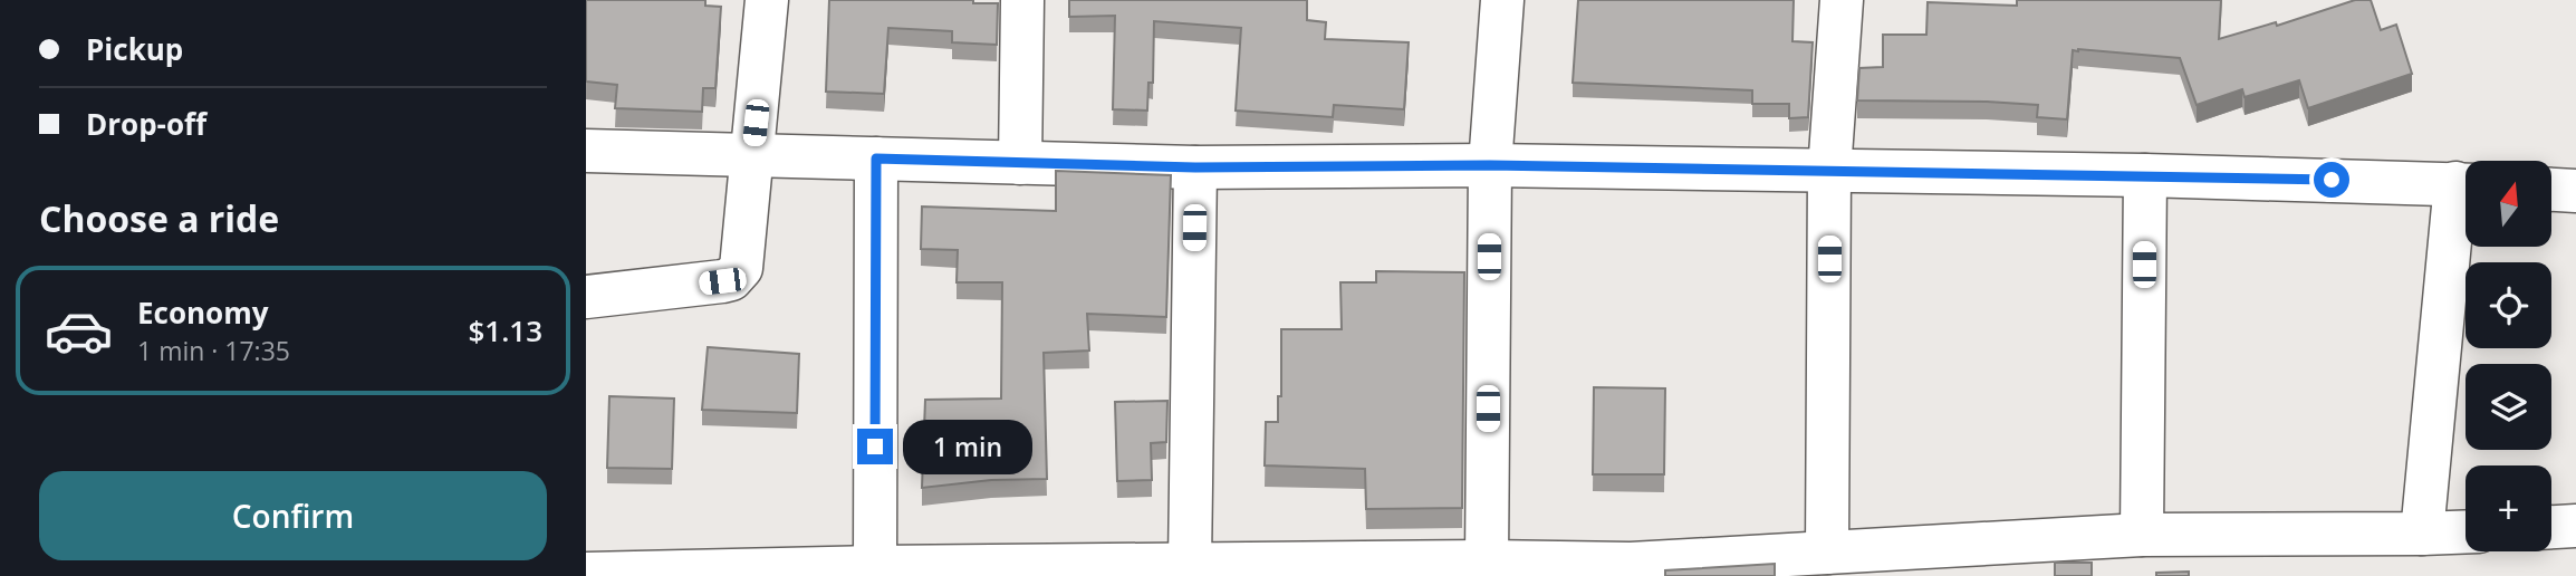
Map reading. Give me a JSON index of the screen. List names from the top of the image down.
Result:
{
  "north": "top",
  "page": {
    "banner": ["Pickup", "Drop-off"],
    "map_buttons": "+",
    "heading": "Choose a ride",
    "list": [
      {
        "name": "Economy",
        "note": "1 min · 17:35",
        "value": "$1.13"
      }
    ],
    "bubble": "1 min",
    "buttons": "Confirm"
  }
}
